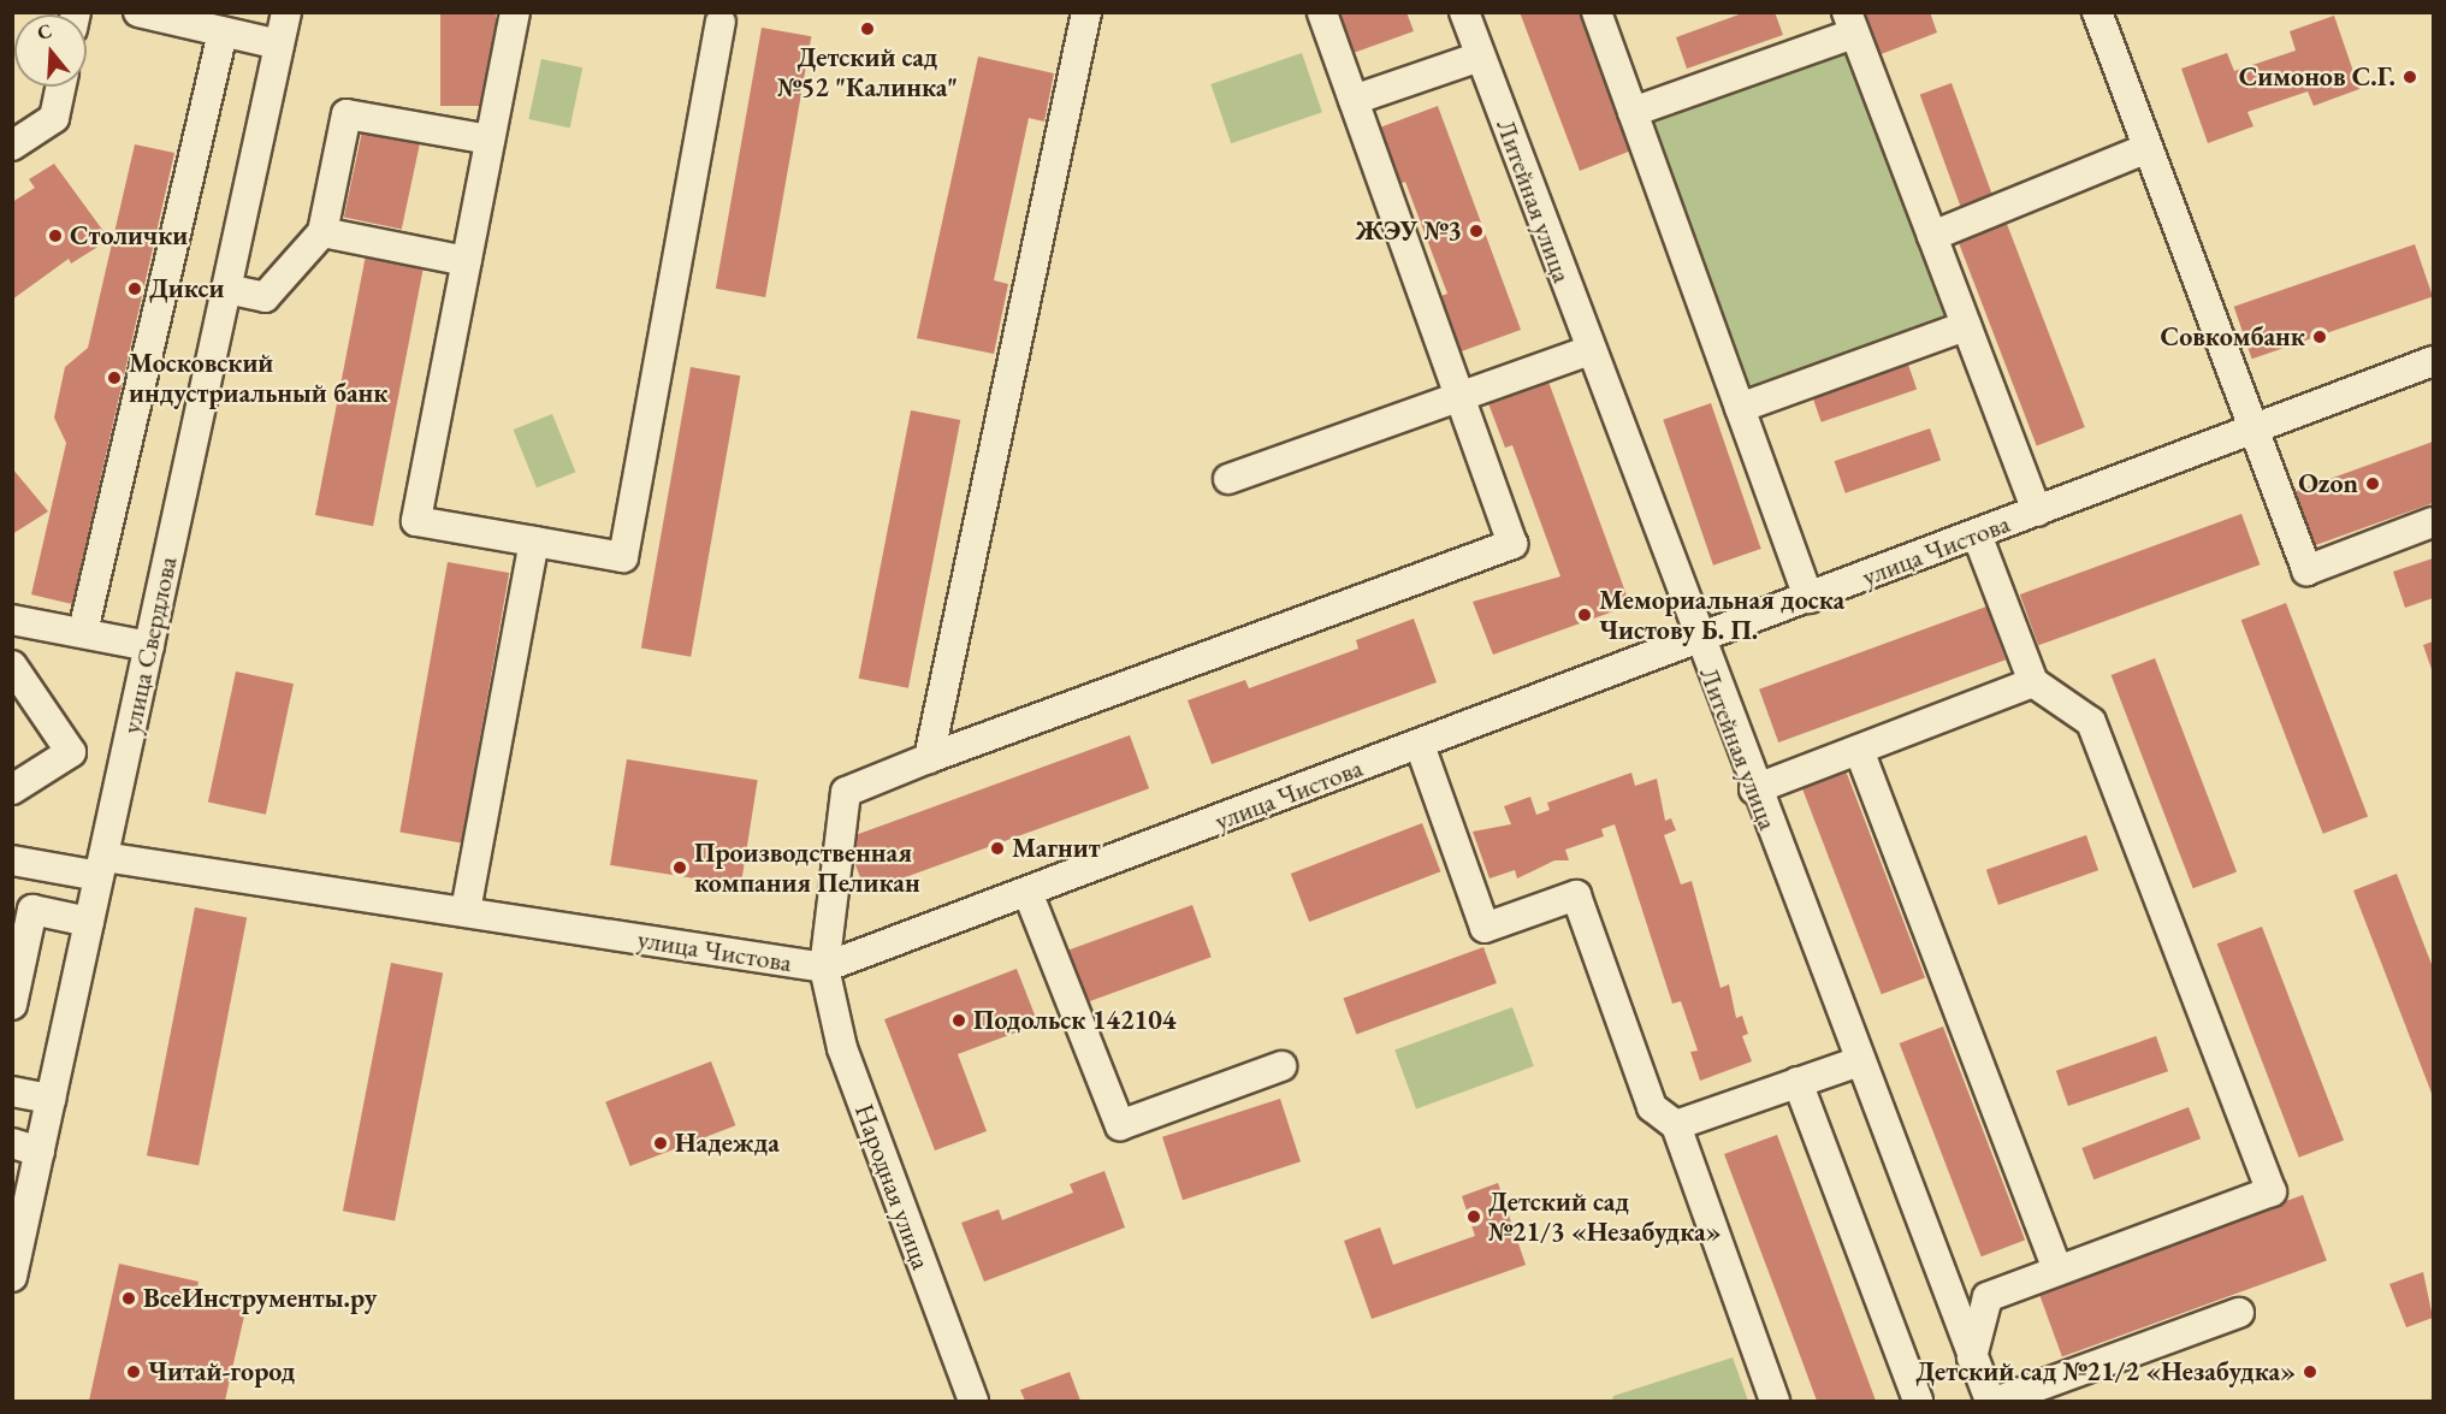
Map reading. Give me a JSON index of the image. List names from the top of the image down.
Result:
{
  "streets": {
    "street": [
      "Литейная улица",
      "улица Чистова",
      "улица Свердлова",
      "Народная улица"
    ]
  },
  "crossings": [
    ["Литейная улица", "улица Чистова"],
    ["улица Чистова", "улица Свердлова"],
    ["улица Чистова", "Народная улица"]
  ],
  "places": [
    "Детский сад №52 \"Калинка\"",
    "Симонов С.Г.",
    "ЖЭУ №3",
    "Столички",
    "Дикси",
    "Совкомбанк",
    "Московский индустриальный банк",
    "Ozon",
    "Мемориальная доска Чистову Б. П.",
    "Магнит",
    "Производственная компания Пеликан",
    "Подольск 142104",
    "Надежда",
    "Детский сад №21/3 «Незабудка»",
    "ВсеИнструменты.ру",
    "Читай-город",
    "Детский сад №21/2 «Незабудка»"
  ],
  "north": "top"
}
